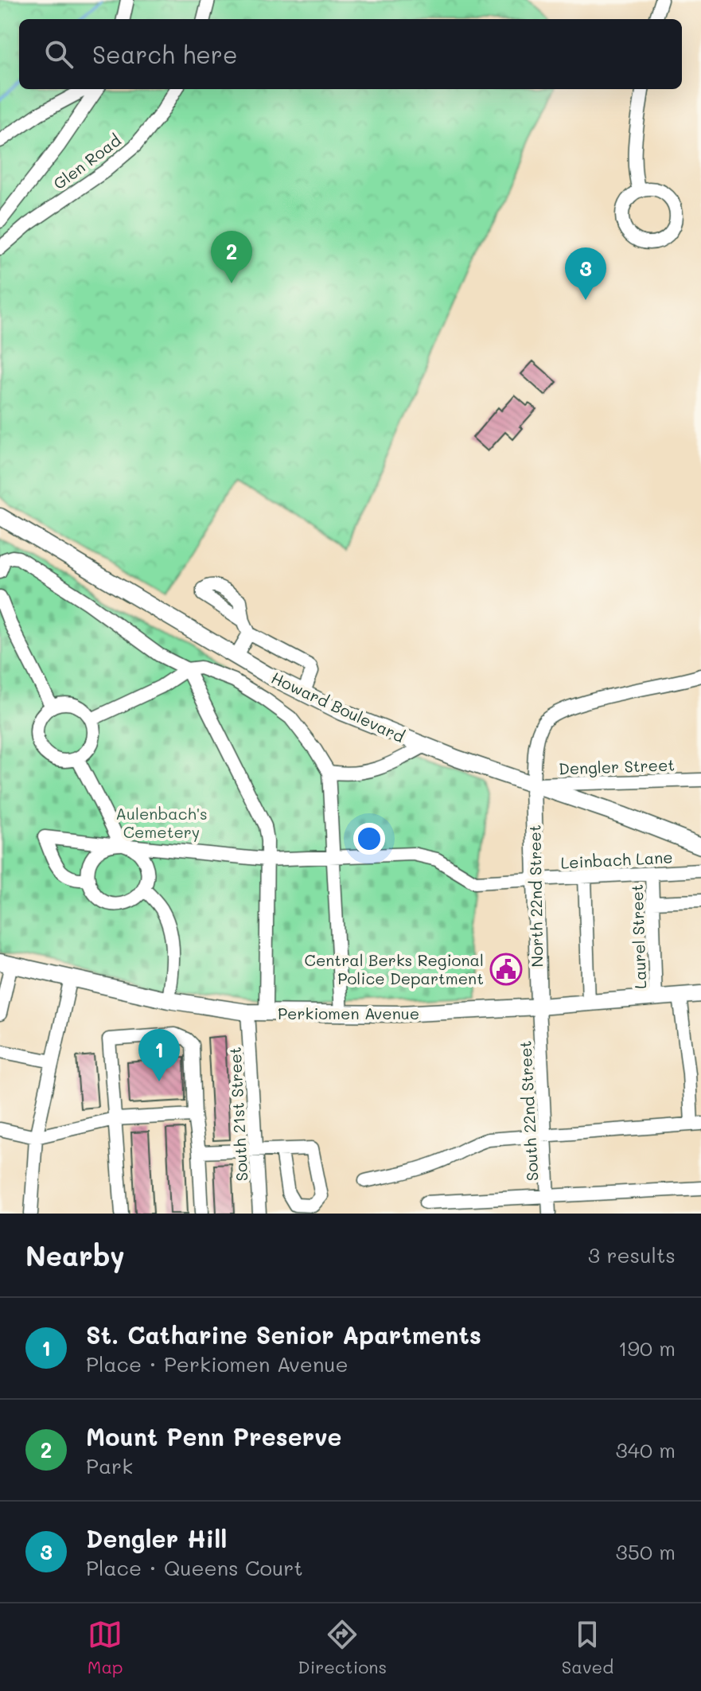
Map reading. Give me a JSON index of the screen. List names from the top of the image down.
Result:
{
  "streets": {
    "main road": ["Howard Boulevard", "North 22nd Street", "Perkiomen Avenue"],
    "street": [
      "Glen Road",
      "Dengler Street",
      "Leinbach Lane",
      "Laurel Street",
      "South 22nd Street",
      "South 21st Street"
    ]
  },
  "crossings": [
    ["Howard Boulevard", "Dengler Street"],
    ["Howard Boulevard", "North 22nd Street"],
    ["Dengler Street", "North 22nd Street"],
    ["Leinbach Lane", "North 22nd Street"],
    ["Leinbach Lane", "Laurel Street"],
    ["North 22nd Street", "Perkiomen Avenue"],
    ["North 22nd Street", "South 22nd Street"],
    ["Laurel Street", "Perkiomen Avenue"],
    ["Perkiomen Avenue", "South 22nd Street"],
    ["Perkiomen Avenue", "South 21st Street"]
  ],
  "parks": ["Aulenbach's Cemetery"],
  "places": {
    "public building": ["Central Berks Regional Police Department"]
  },
  "page": {
    "search": "Search here",
    "pins": ["2", "3", "1"],
    "heading": ["Nearby", "3 results"],
    "list": [
      {
        "mark": "1",
        "name": "St. Catharine Senior Apartments",
        "note": "Place · Perkiomen Avenue",
        "value": "190 m"
      },
      {
        "mark": "2",
        "name": "Mount Penn Preserve",
        "note": "Park",
        "value": "340 m"
      },
      {
        "mark": "3",
        "name": "Dengler Hill",
        "note": "Place · Queens Court",
        "value": "350 m"
      }
    ],
    "nav": ["Map", "Directions", "Saved"]
  }
}
